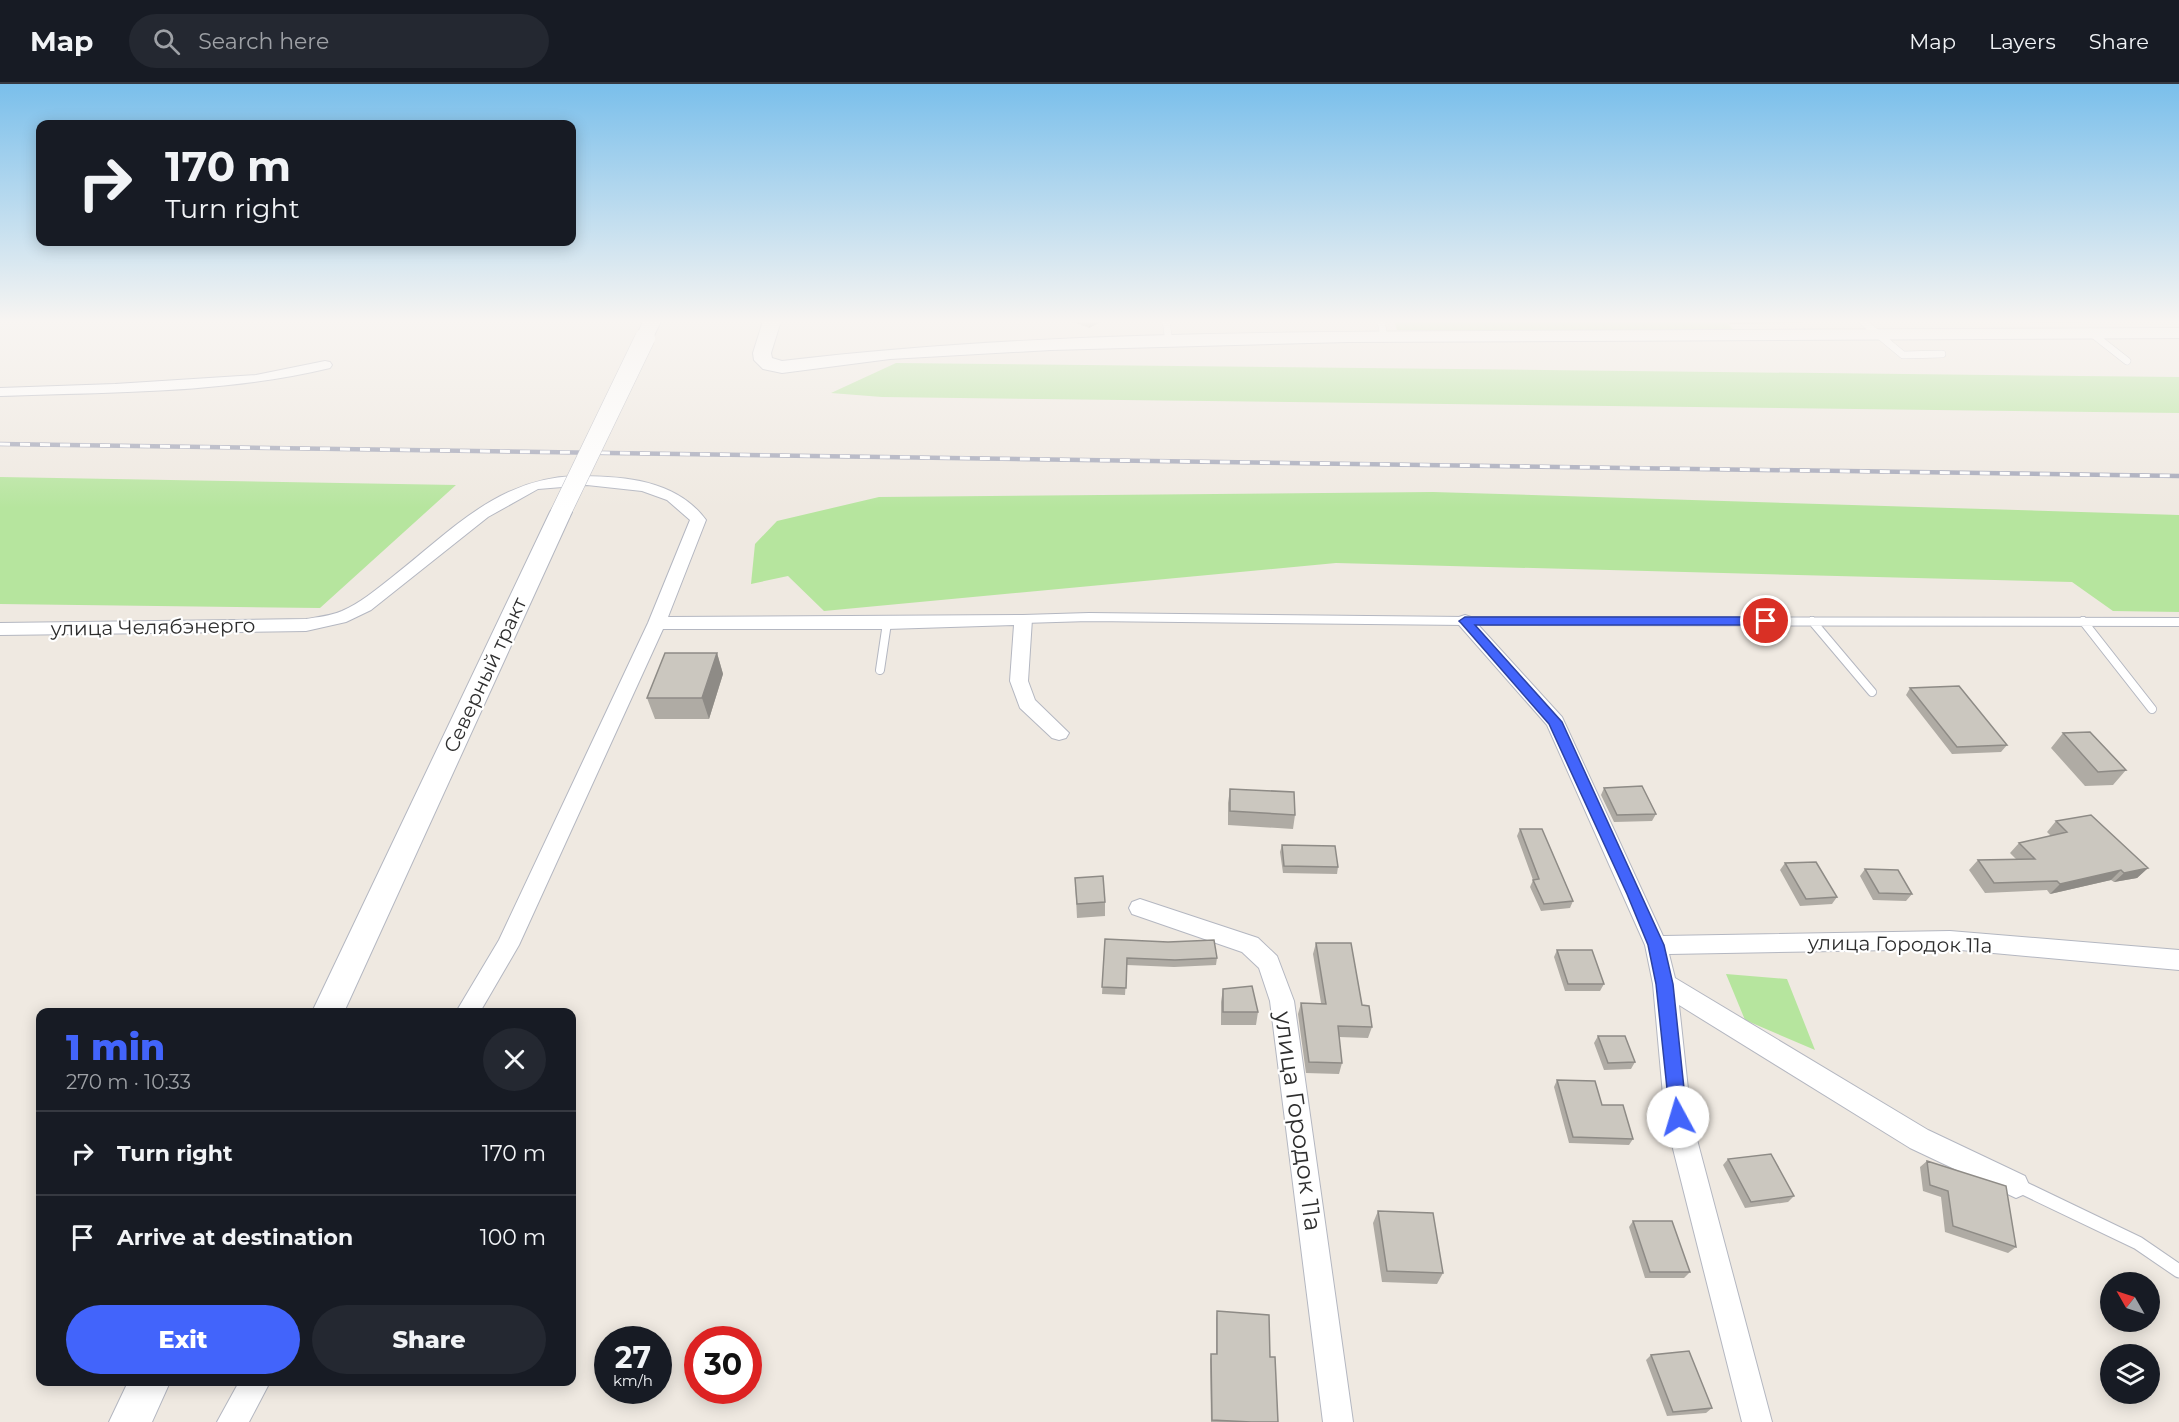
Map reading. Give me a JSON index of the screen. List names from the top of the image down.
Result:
{
  "streets": {
    "street": ["улица Челябэнерго", "Северный тракт", "улица Городок 11а"]
  },
  "north": "top left",
  "page": {
    "header": "Map",
    "search": "Search here",
    "nav": ["Map", "Layers", "Share"],
    "turn": ["170 m", "Turn right"],
    "heading": ["1 min", "270 m · 10:33"],
    "list": [
      {
        "name": "Turn right",
        "value": "170 m"
      },
      {
        "name": "Arrive at destination",
        "value": "100 m"
      }
    ],
    "buttons": ["Exit", "Share"],
    "speed": "27 km/h",
    "limit": "30"
  }
}
